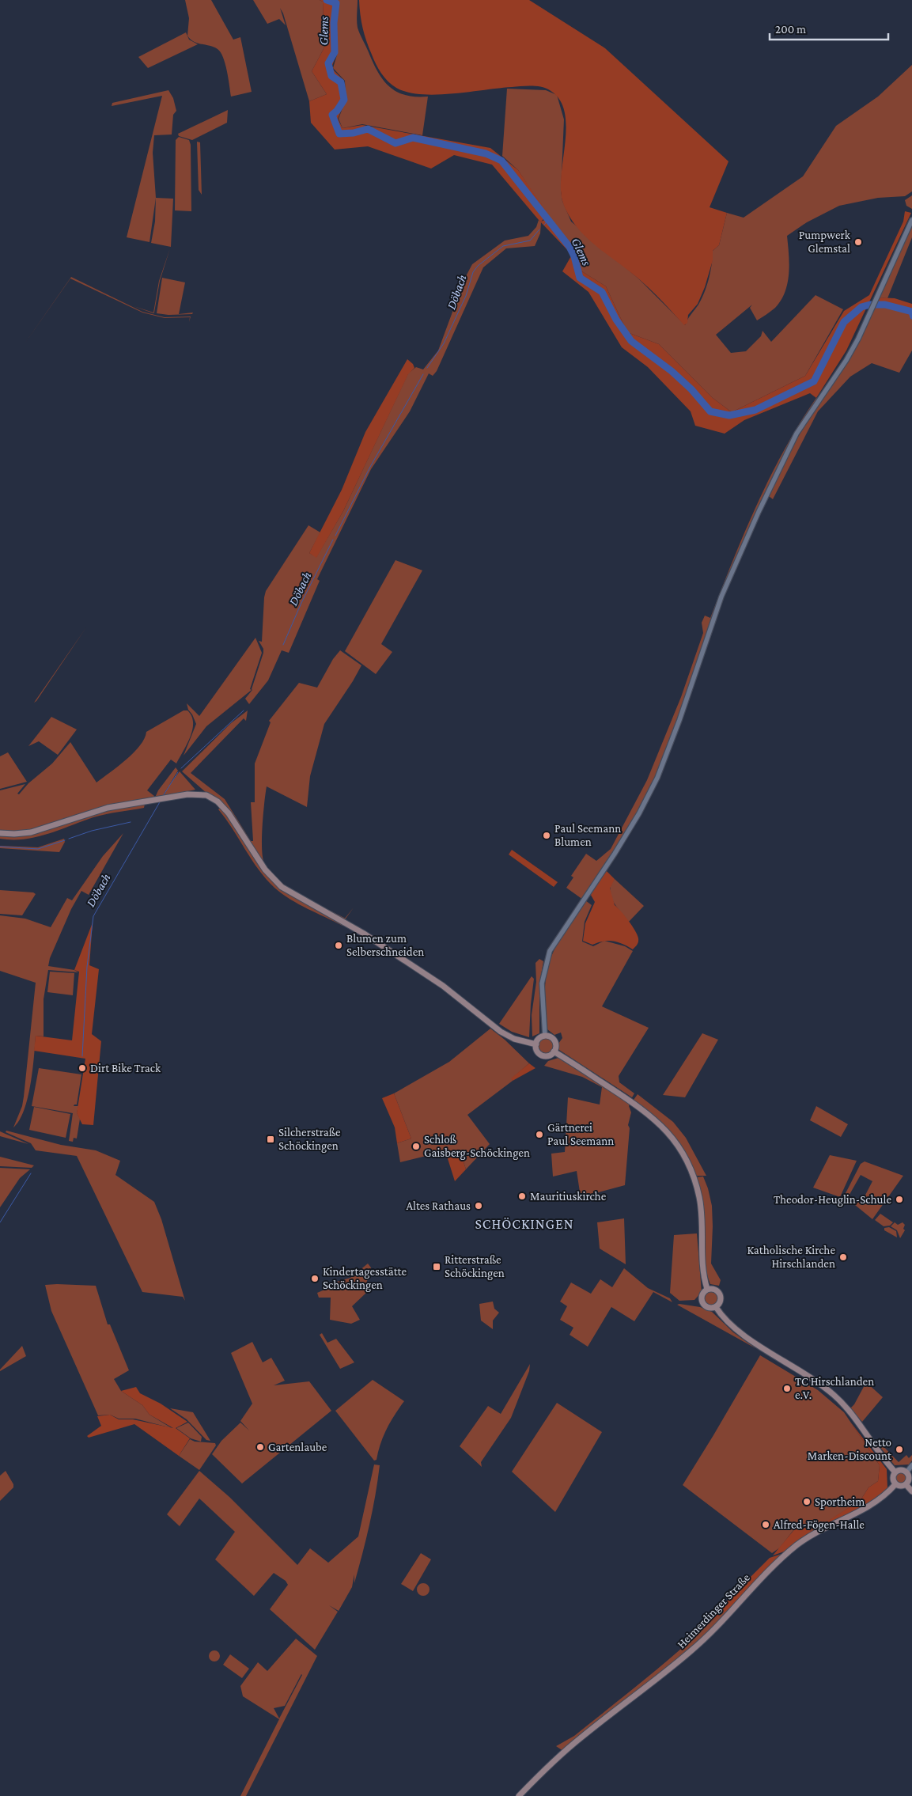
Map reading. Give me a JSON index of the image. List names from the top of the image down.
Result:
{
  "streets": {
    "main road": ["Heimerdinger Straße"]
  },
  "districts": ["SCHÖCKINGEN"],
  "water": ["Glems", "Döbach"],
  "places": {
    "other": [
      "Pumpwerk Glemstal",
      "Paul Seemann Blumen",
      "Blumen zum Selberschneiden",
      "Dirt Bike Track",
      "Gärtnerei Paul Seemann",
      "Schloß Gaisberg-Schöckingen",
      "Mauritiuskirche",
      "Theodor-Heuglin-Schule",
      "Altes Rathaus",
      "Katholische Kirche Hirschlanden",
      "Kindertagesstätte Schöckingen",
      "TC Hirschlanden e.V.",
      "Gartenlaube",
      "Netto Marken-Discount",
      "Sportheim",
      "Alfred-Fögen-Halle"
    ],
    "transit": ["Silcherstraße Schöckingen", "Ritterstraße Schöckingen"]
  },
  "scale_bar": "200 m"
}
